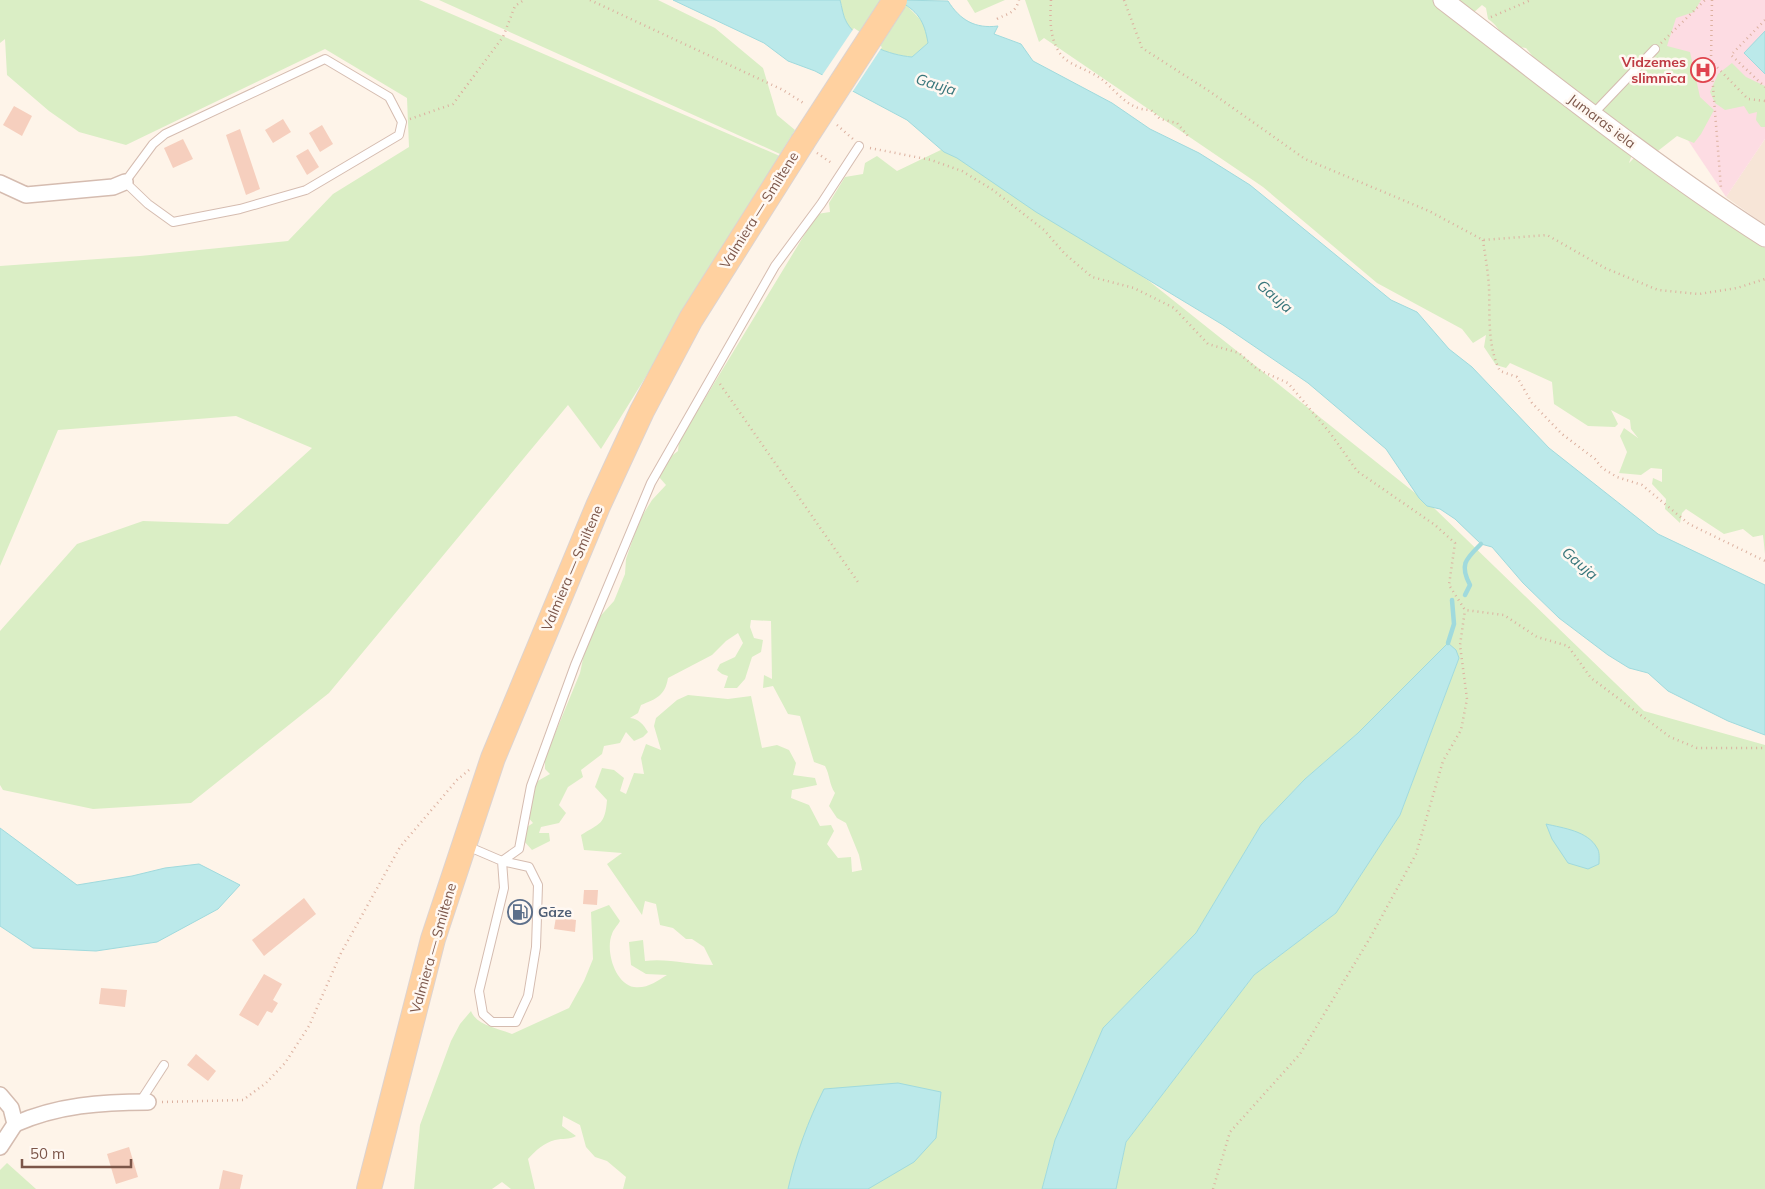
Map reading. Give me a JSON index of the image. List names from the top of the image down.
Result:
{
  "streets": {
    "main road": ["Valmiera — Smiltene"],
    "street": ["Jumaras iela"]
  },
  "water": ["Gauja"],
  "places": {
    "hospital": ["Vidzemes slimnīca"],
    "fuel station": ["Gāze"]
  },
  "scale_bar": "50 m"
}
